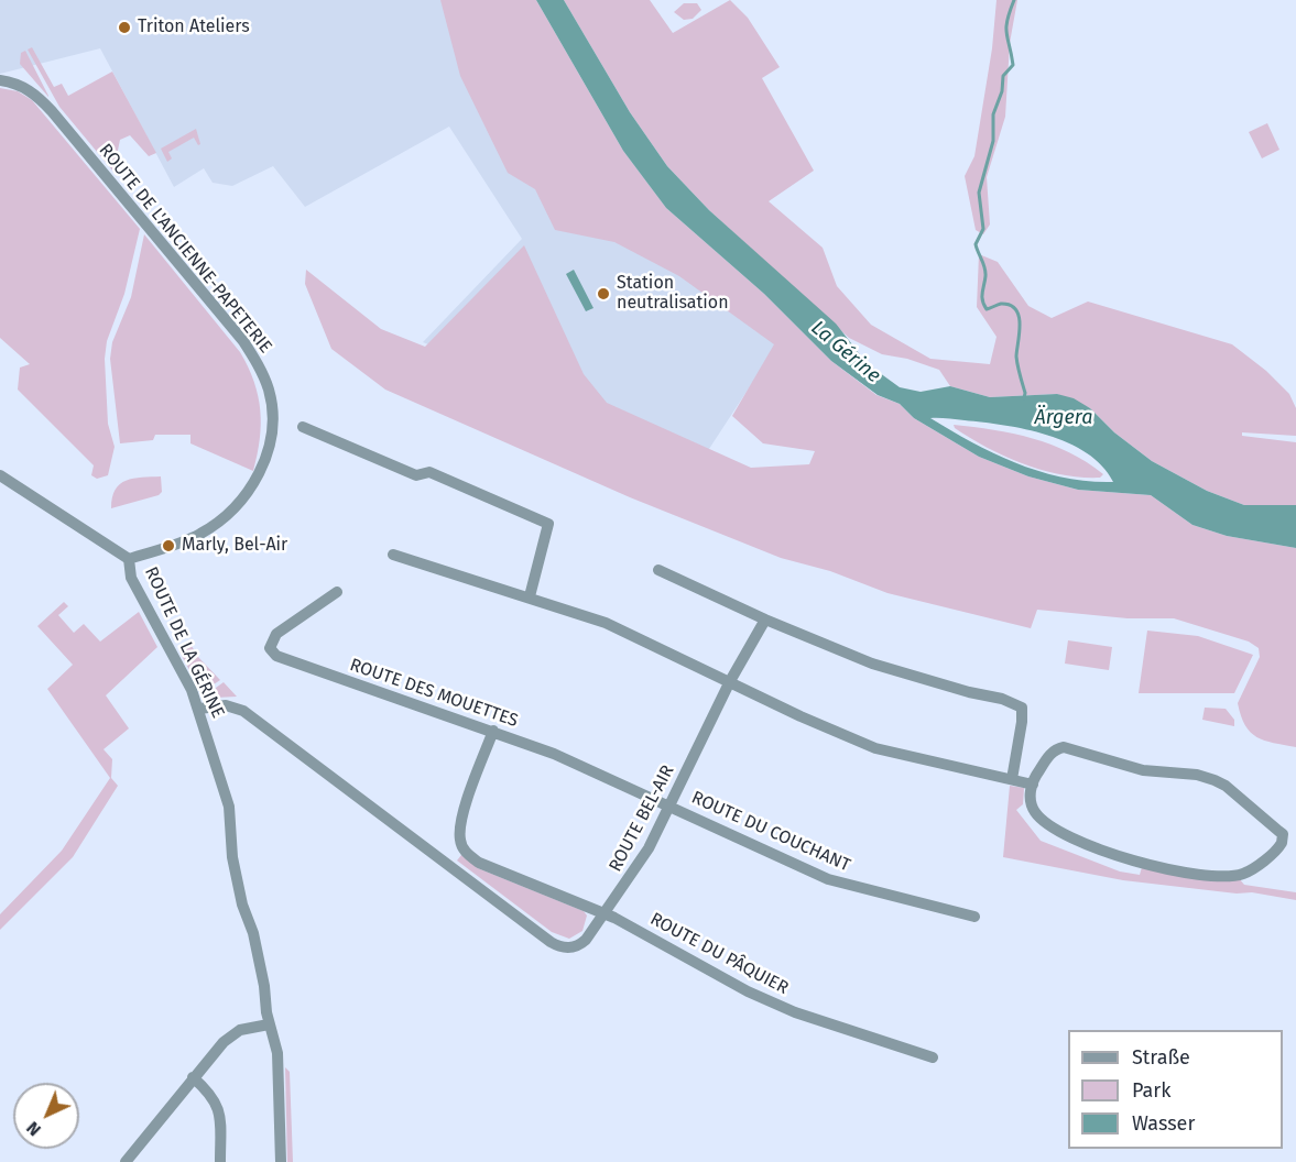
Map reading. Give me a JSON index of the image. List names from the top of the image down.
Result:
{
  "streets": {
    "street": [
      "ROUTE DE L'ANCIENNE-PAPETERIE",
      "ROUTE DE LA GÉRINE",
      "ROUTE DES MOUETTES",
      "ROUTE BEL-AIR",
      "ROUTE DU COUCHANT",
      "ROUTE DU PÂQUIER"
    ]
  },
  "crossings": [
    ["ROUTE DE L'ANCIENNE-PAPETERIE", "ROUTE DE LA GÉRINE"],
    ["ROUTE DE LA GÉRINE", "ROUTE BEL-AIR"],
    ["ROUTE DES MOUETTES", "ROUTE BEL-AIR"],
    ["ROUTE DES MOUETTES", "ROUTE DU COUCHANT"],
    ["ROUTE DES MOUETTES", "ROUTE DU PÂQUIER"],
    ["ROUTE BEL-AIR", "ROUTE DU COUCHANT"],
    ["ROUTE BEL-AIR", "ROUTE DU PÂQUIER"]
  ],
  "water": ["La Gérine", "Ärgera"],
  "places": ["Triton Ateliers", "Station neutralisation", "Marly, Bel-Air"],
  "legend": ["Straße", "Park", "Wasser"],
  "north": "bottom left"
}
